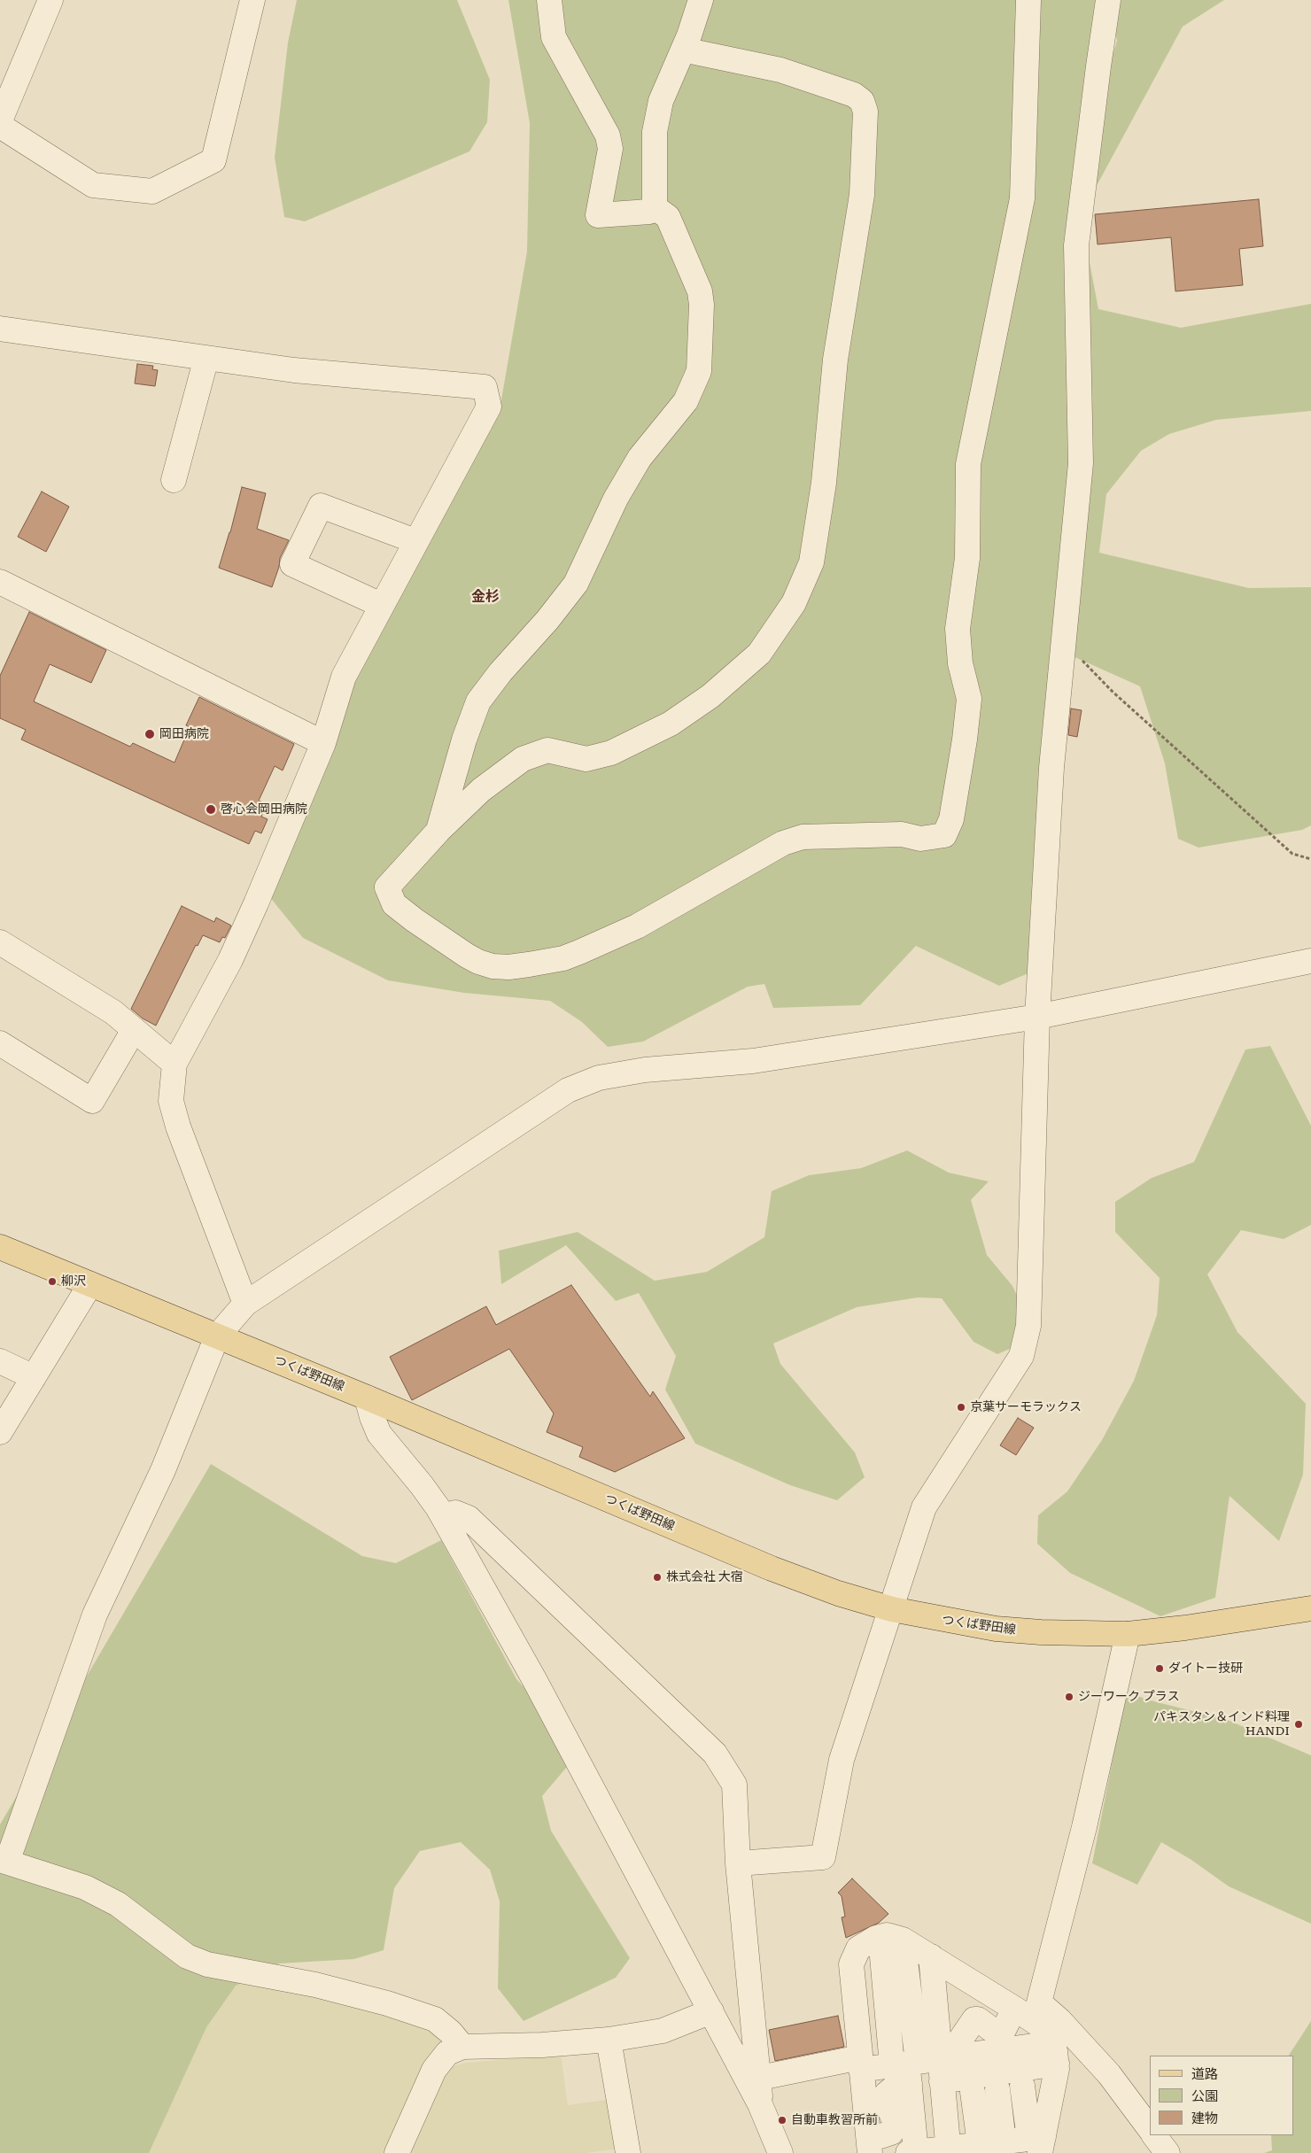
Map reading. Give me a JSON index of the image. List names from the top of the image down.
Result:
{
  "streets": {
    "main road": ["つくば野田線"]
  },
  "districts": ["金杉"],
  "places": [
    "岡田病院",
    "啓心会岡田病院",
    "柳沢",
    "京葉サーモラックス",
    "株式会社 大宿",
    "ダイトー技研",
    "ジーワーク プラス",
    "パキスタン＆インド料理 HANDI",
    "自動車教習所前"
  ],
  "legend": ["道路", "公園", "建物"]
}
